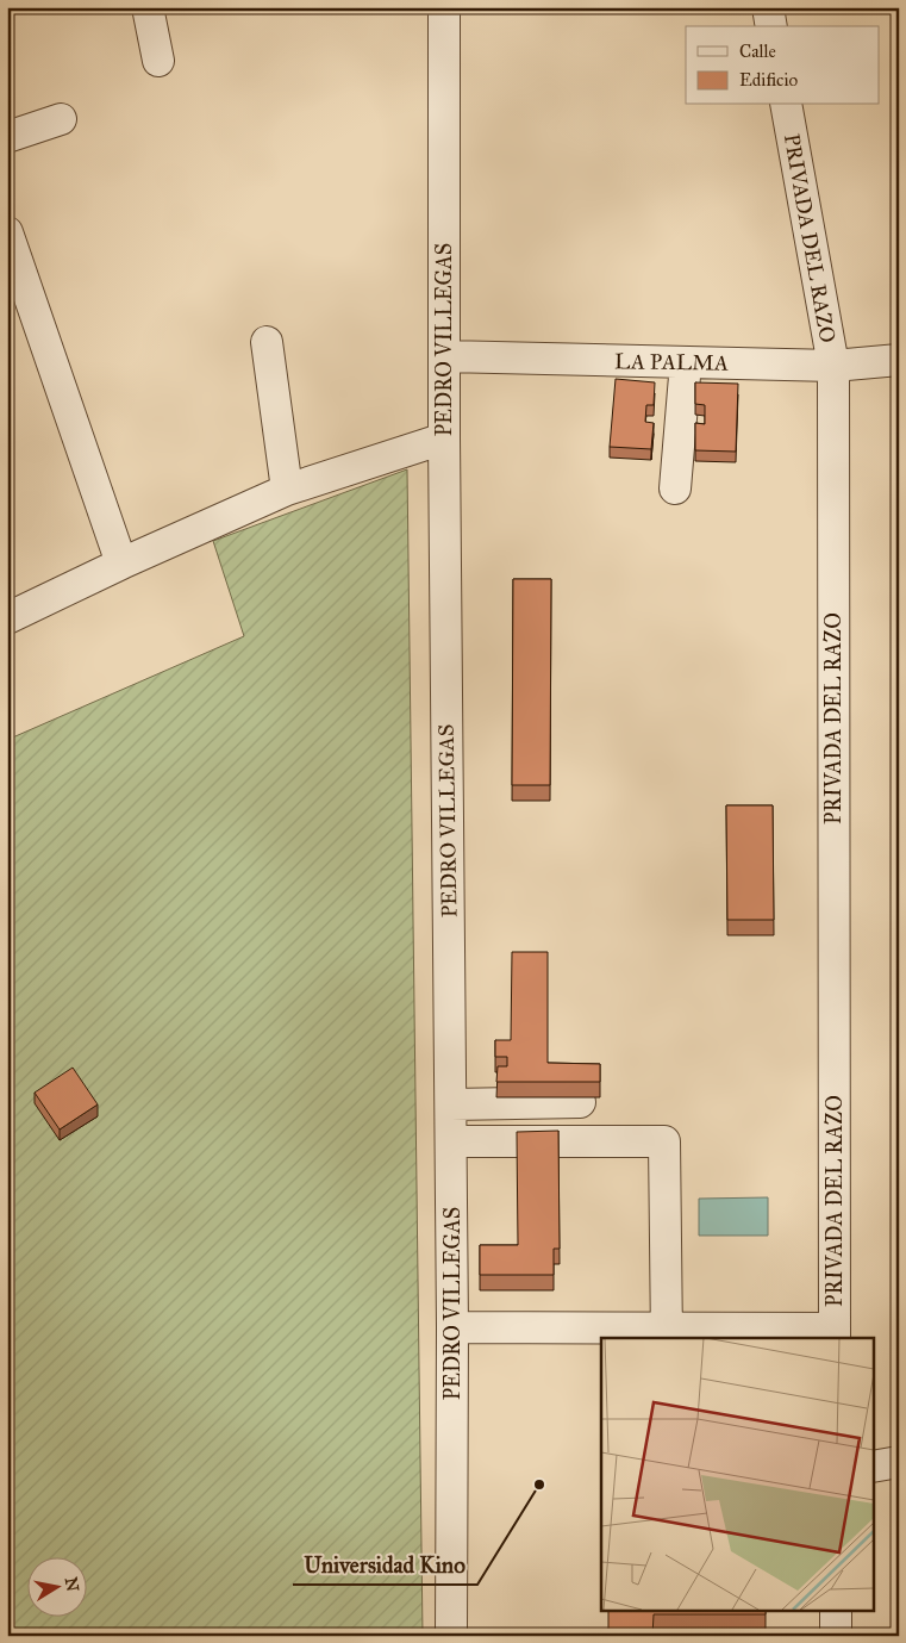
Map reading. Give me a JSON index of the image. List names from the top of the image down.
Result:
{
  "streets": {
    "street": ["PRIVADA DEL RAZO", "PEDRO VILLEGAS", "LA PALMA"]
  },
  "crossings": [
    ["PRIVADA DEL RAZO", "LA PALMA"],
    ["PEDRO VILLEGAS", "LA PALMA"]
  ],
  "places": ["Universidad Kino"],
  "legend": ["Calle", "Edificio"],
  "north": "right"
}
